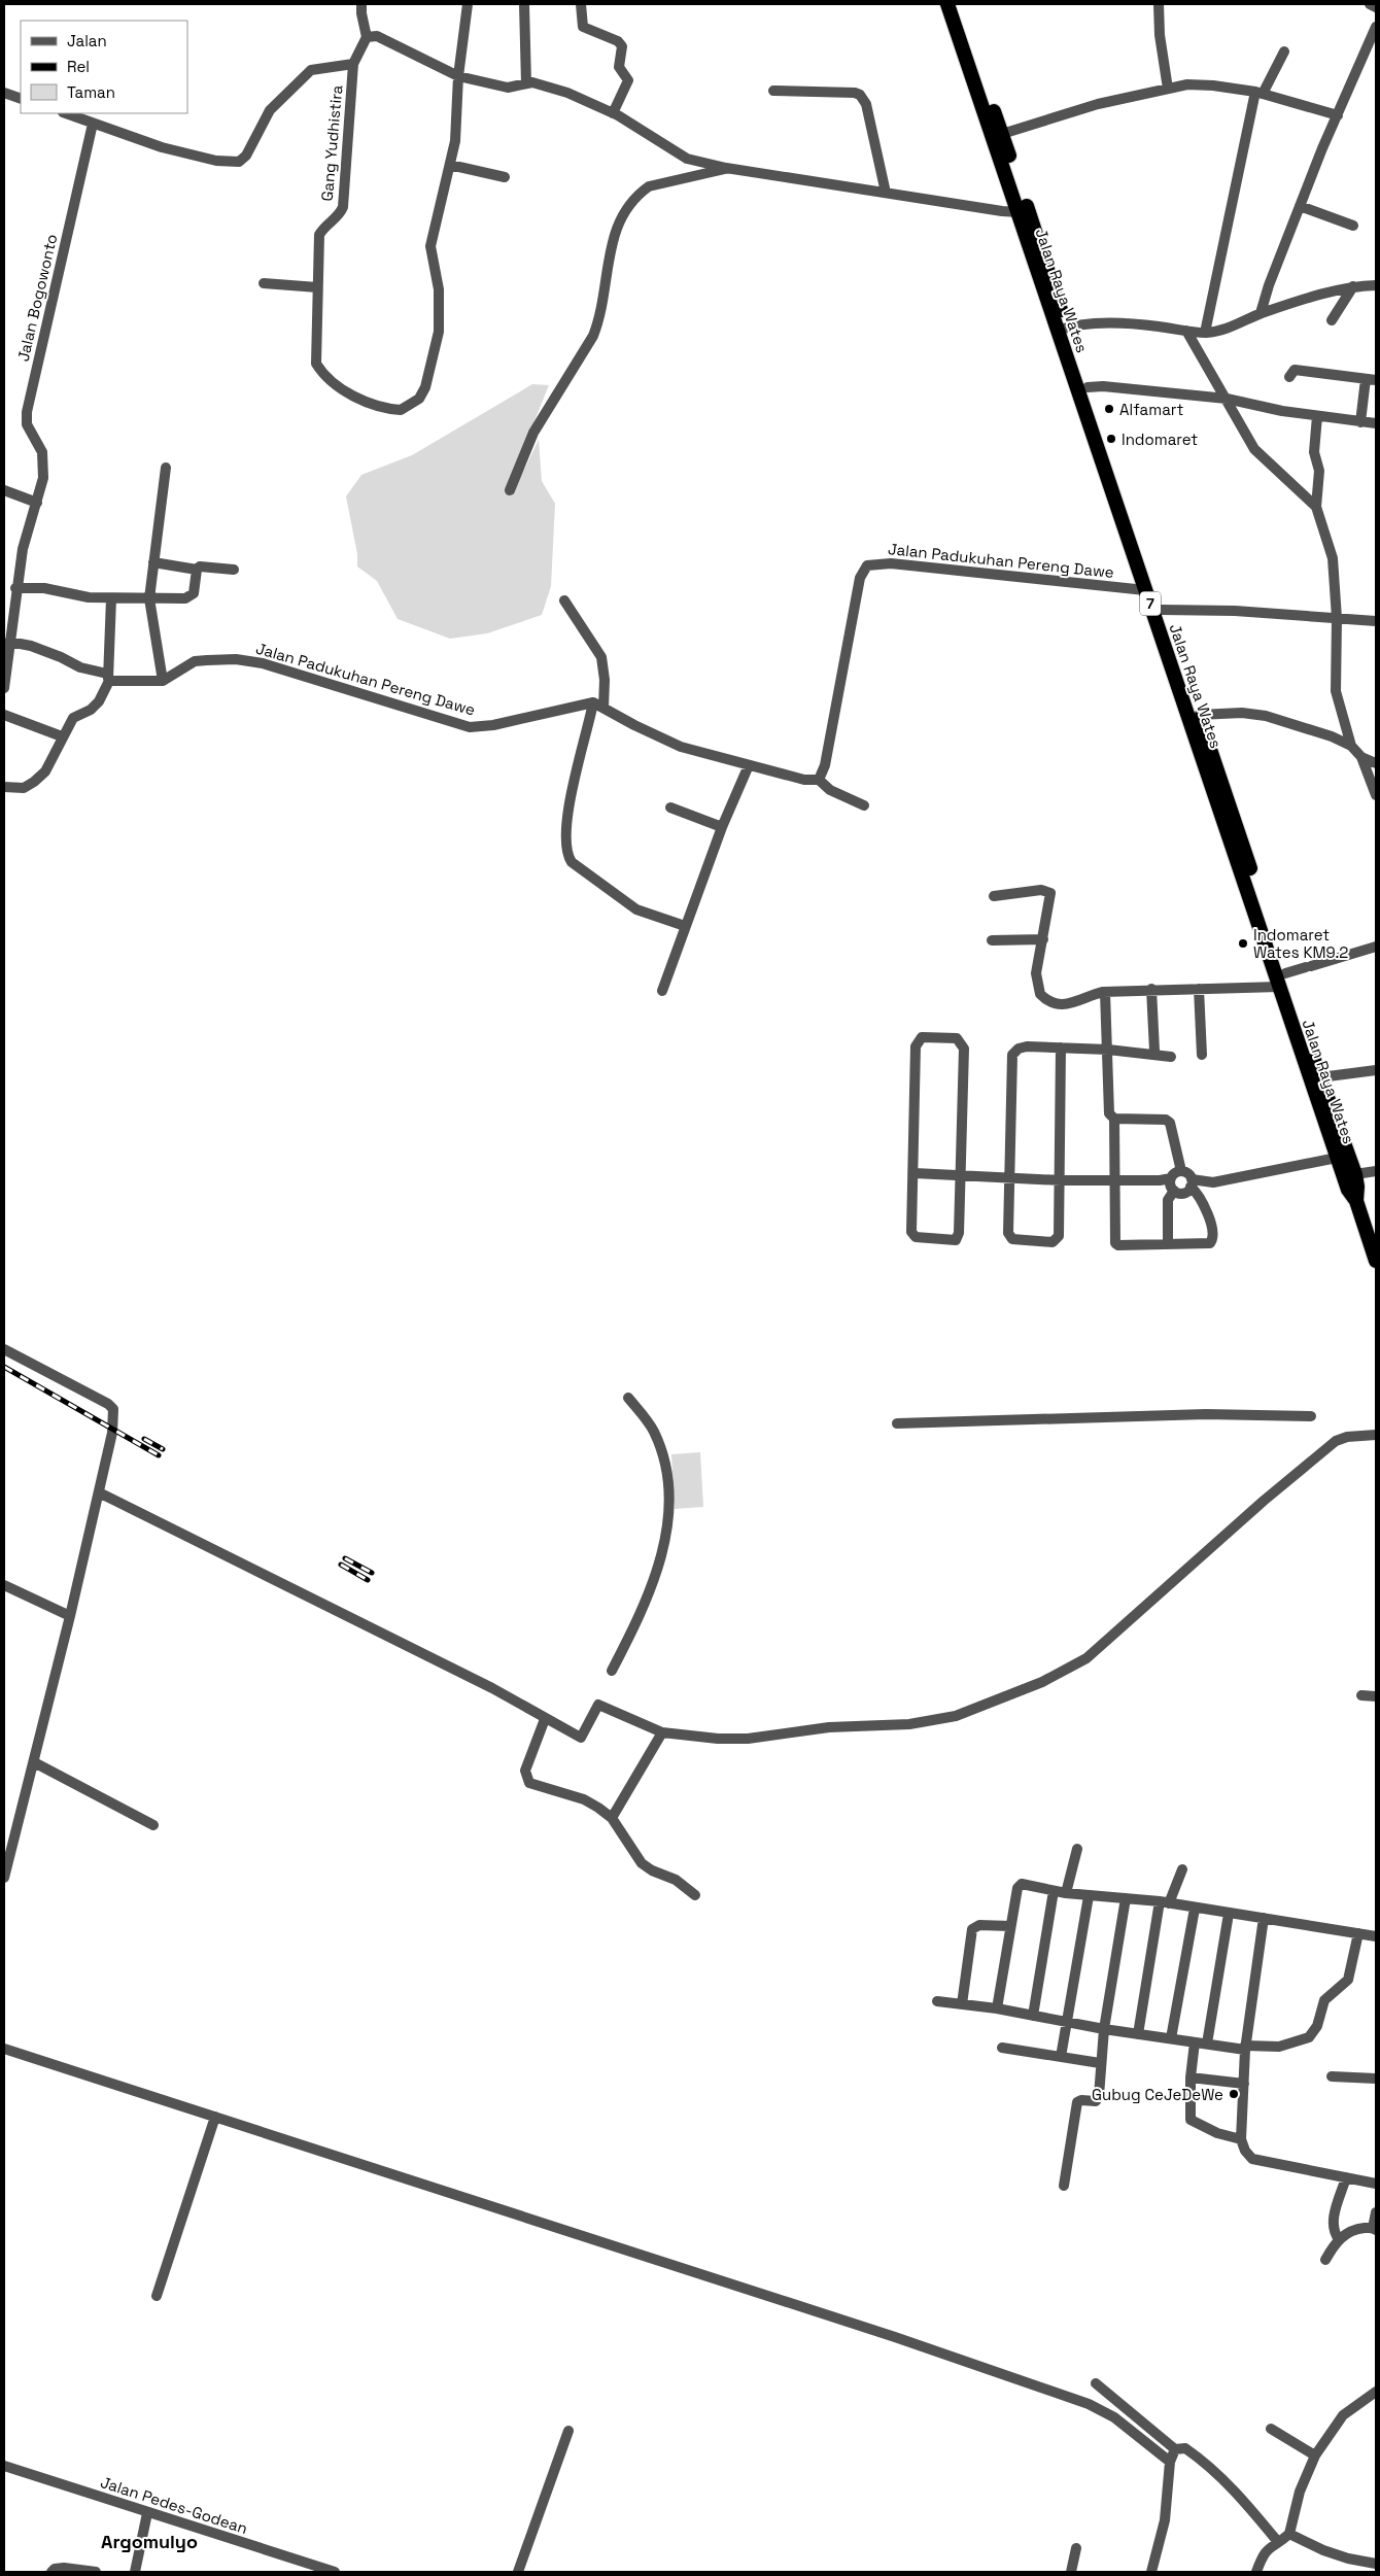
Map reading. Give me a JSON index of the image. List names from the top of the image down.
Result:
{
  "streets": {
    "highway": ["Jalan Raya Wates", "7"],
    "street": [
      "Gang Yudhistira",
      "Jalan Bogowonto",
      "Jalan Padukuhan Pereng Dawe",
      "Jalan Pedes-Godean"
    ]
  },
  "crossings": [
    ["Jalan Raya Wates", "Jalan Padukuhan Pereng Dawe"]
  ],
  "districts": ["Argomulyo"],
  "places": [
    "Alfamart",
    "Indomaret",
    "Indomaret Wates KM9.2",
    "Gubug CeJeDeWe"
  ],
  "legend": ["Jalan", "Rel", "Taman"]
}
